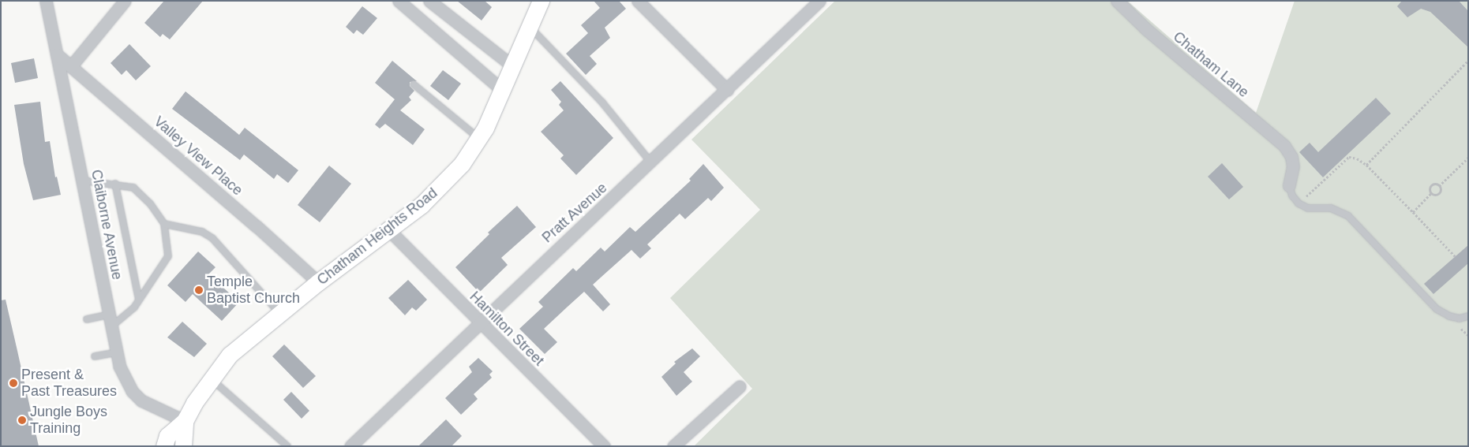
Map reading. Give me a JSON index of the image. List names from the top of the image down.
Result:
{
  "streets": {
    "main road": ["Chatham Heights Road"],
    "street": [
      "Chatham Lane",
      "Valley View Place",
      "Pratt Avenue",
      "Claiborne Avenue",
      "Hamilton Street"
    ]
  },
  "crossings": [
    ["Valley View Place", "Claiborne Avenue"],
    ["Valley View Place", "Chatham Heights Road"],
    ["Pratt Avenue", "Hamilton Street"],
    ["Claiborne Avenue", "Chatham Heights Road"],
    ["Chatham Heights Road", "Hamilton Street"]
  ],
  "places": ["Temple Baptist Church", "Present & Past Treasures", "Jungle Boys Training"]
}
